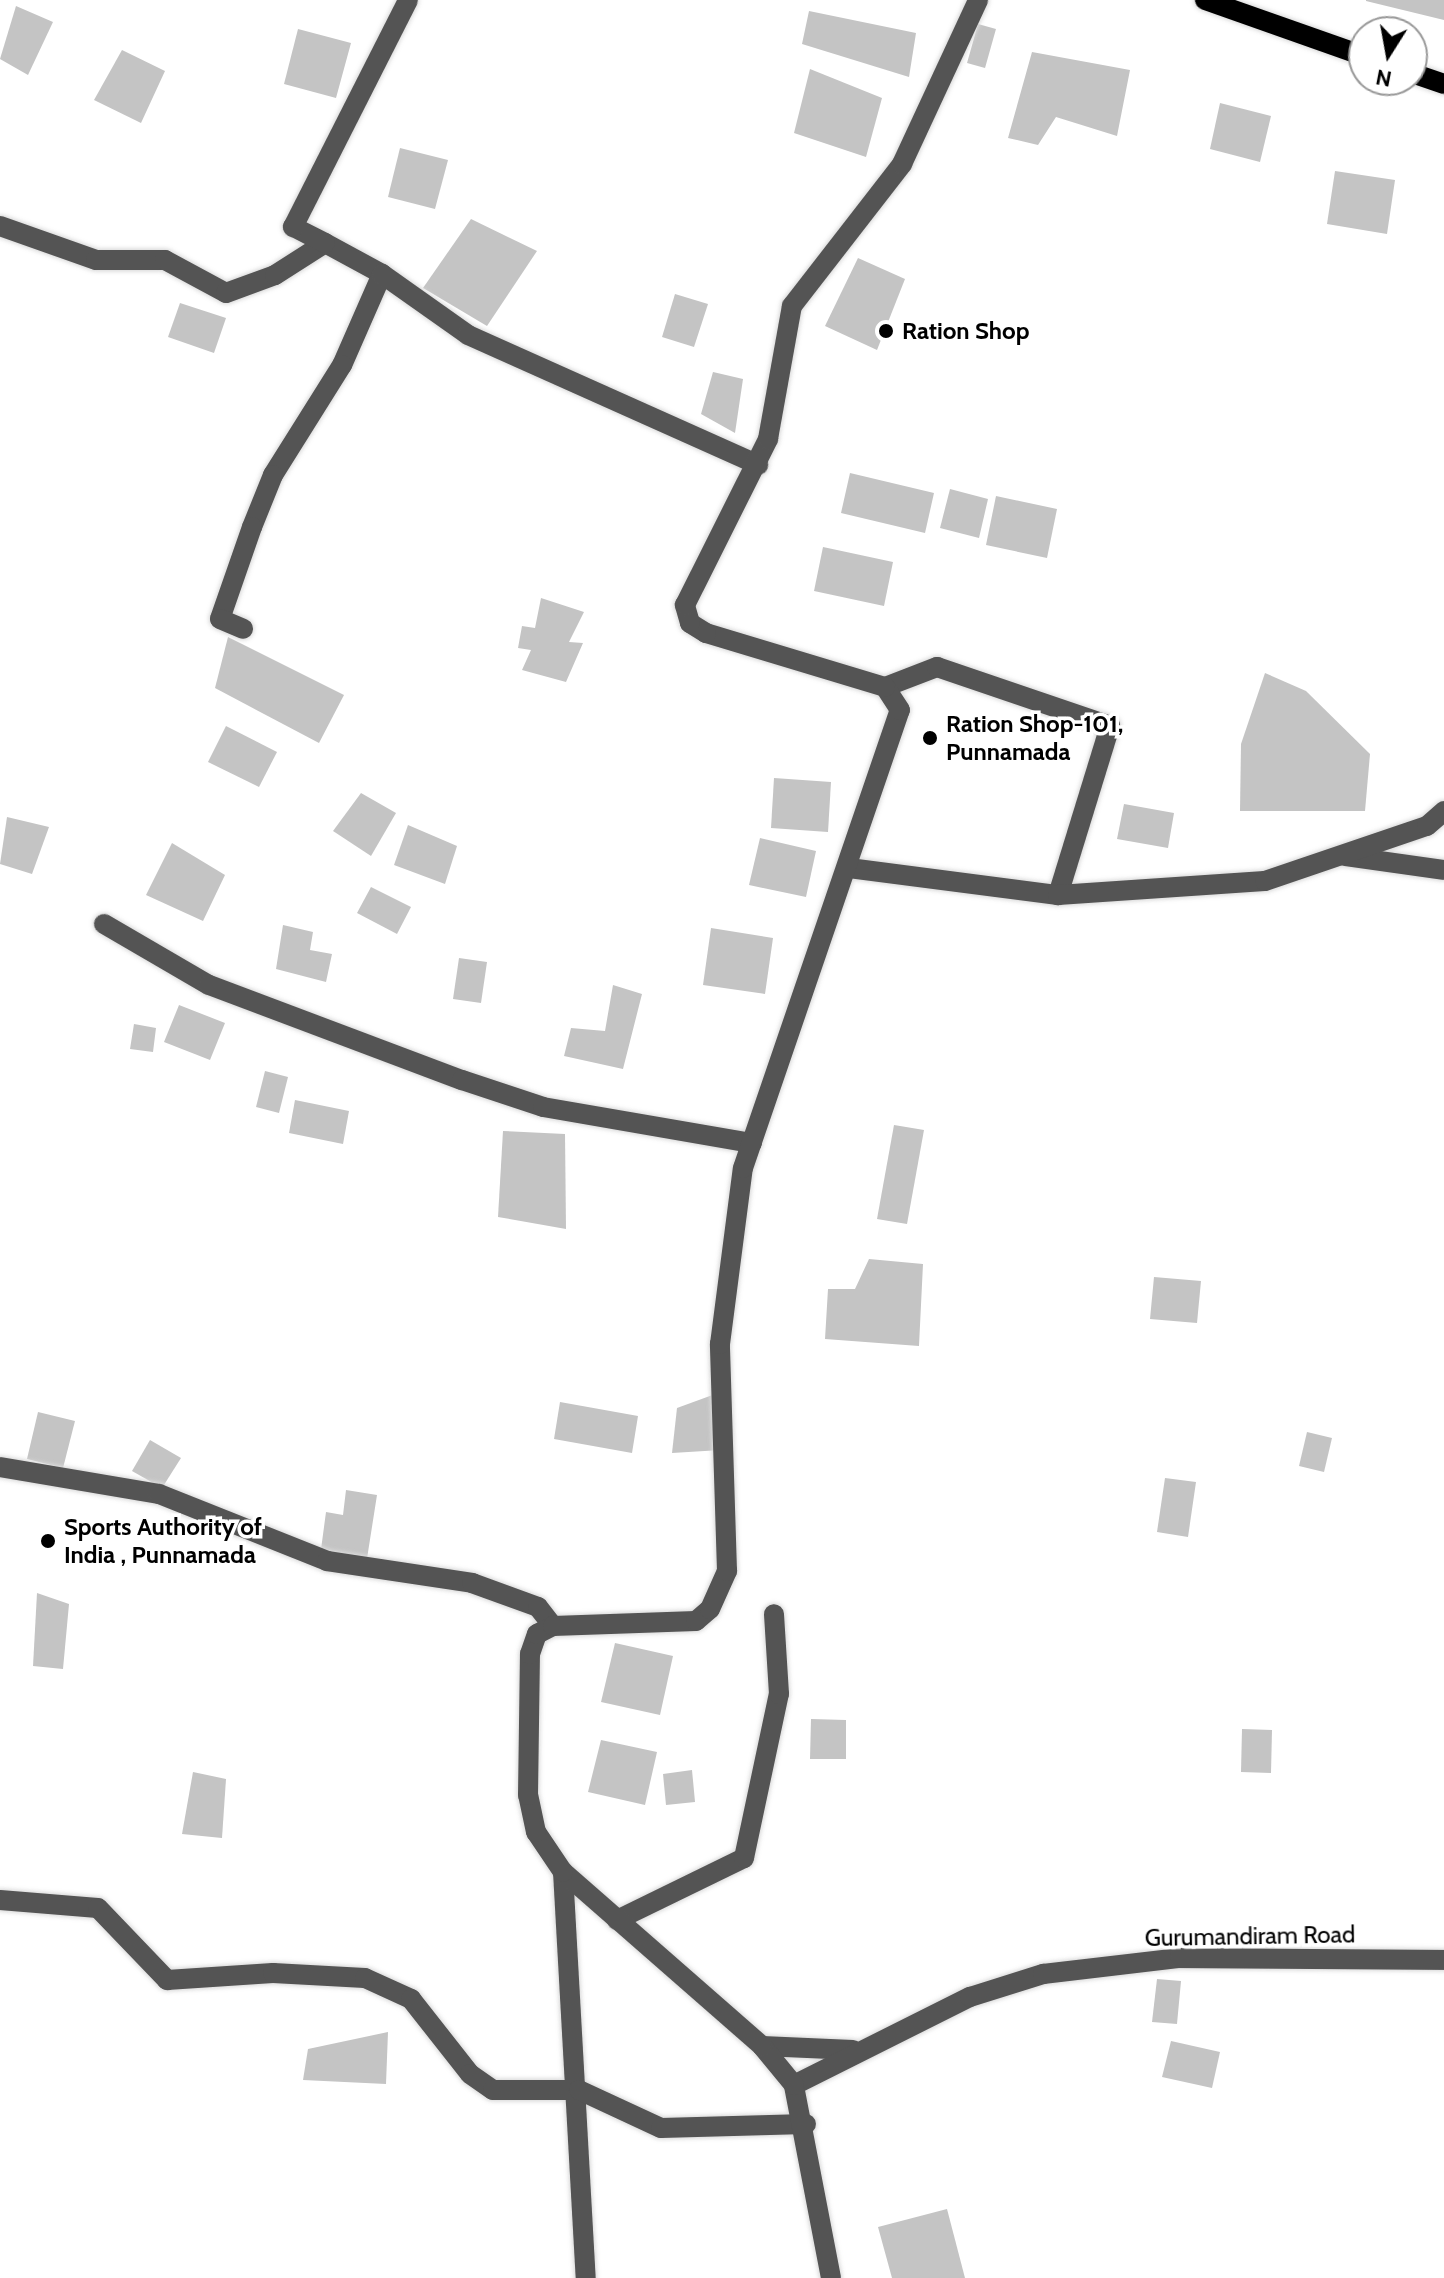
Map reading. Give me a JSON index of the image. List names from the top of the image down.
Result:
{
  "streets": {
    "street": ["Gurumandiram Road"]
  },
  "places": ["Ration Shop", "Ration Shop-101, Punnamada", "Sports Authority of India , Punnamada"],
  "north": "bottom"
}
